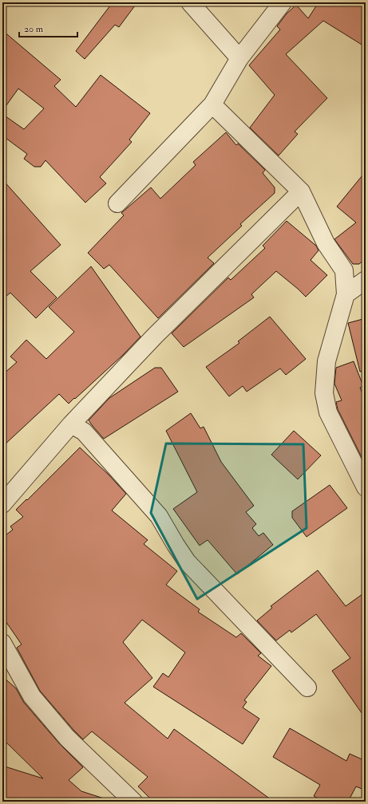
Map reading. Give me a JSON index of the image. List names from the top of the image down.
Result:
{
  "scale_bar": "20 m"
}
